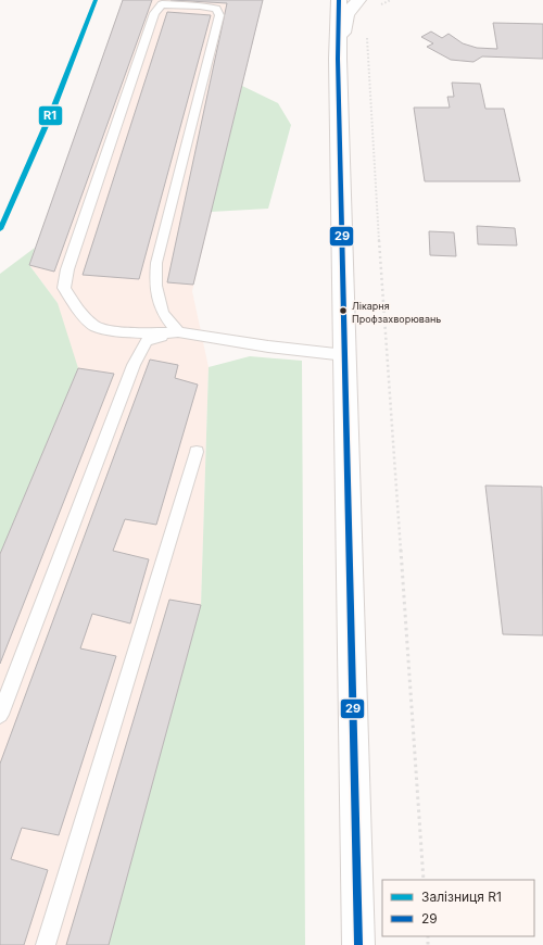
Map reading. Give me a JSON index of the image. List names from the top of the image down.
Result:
{
  "places": ["Лікарня Профзахворювань"],
  "lines": ["rail line R1", "transit line 29"],
  "legend": ["Залізниця R1", "29"]
}
